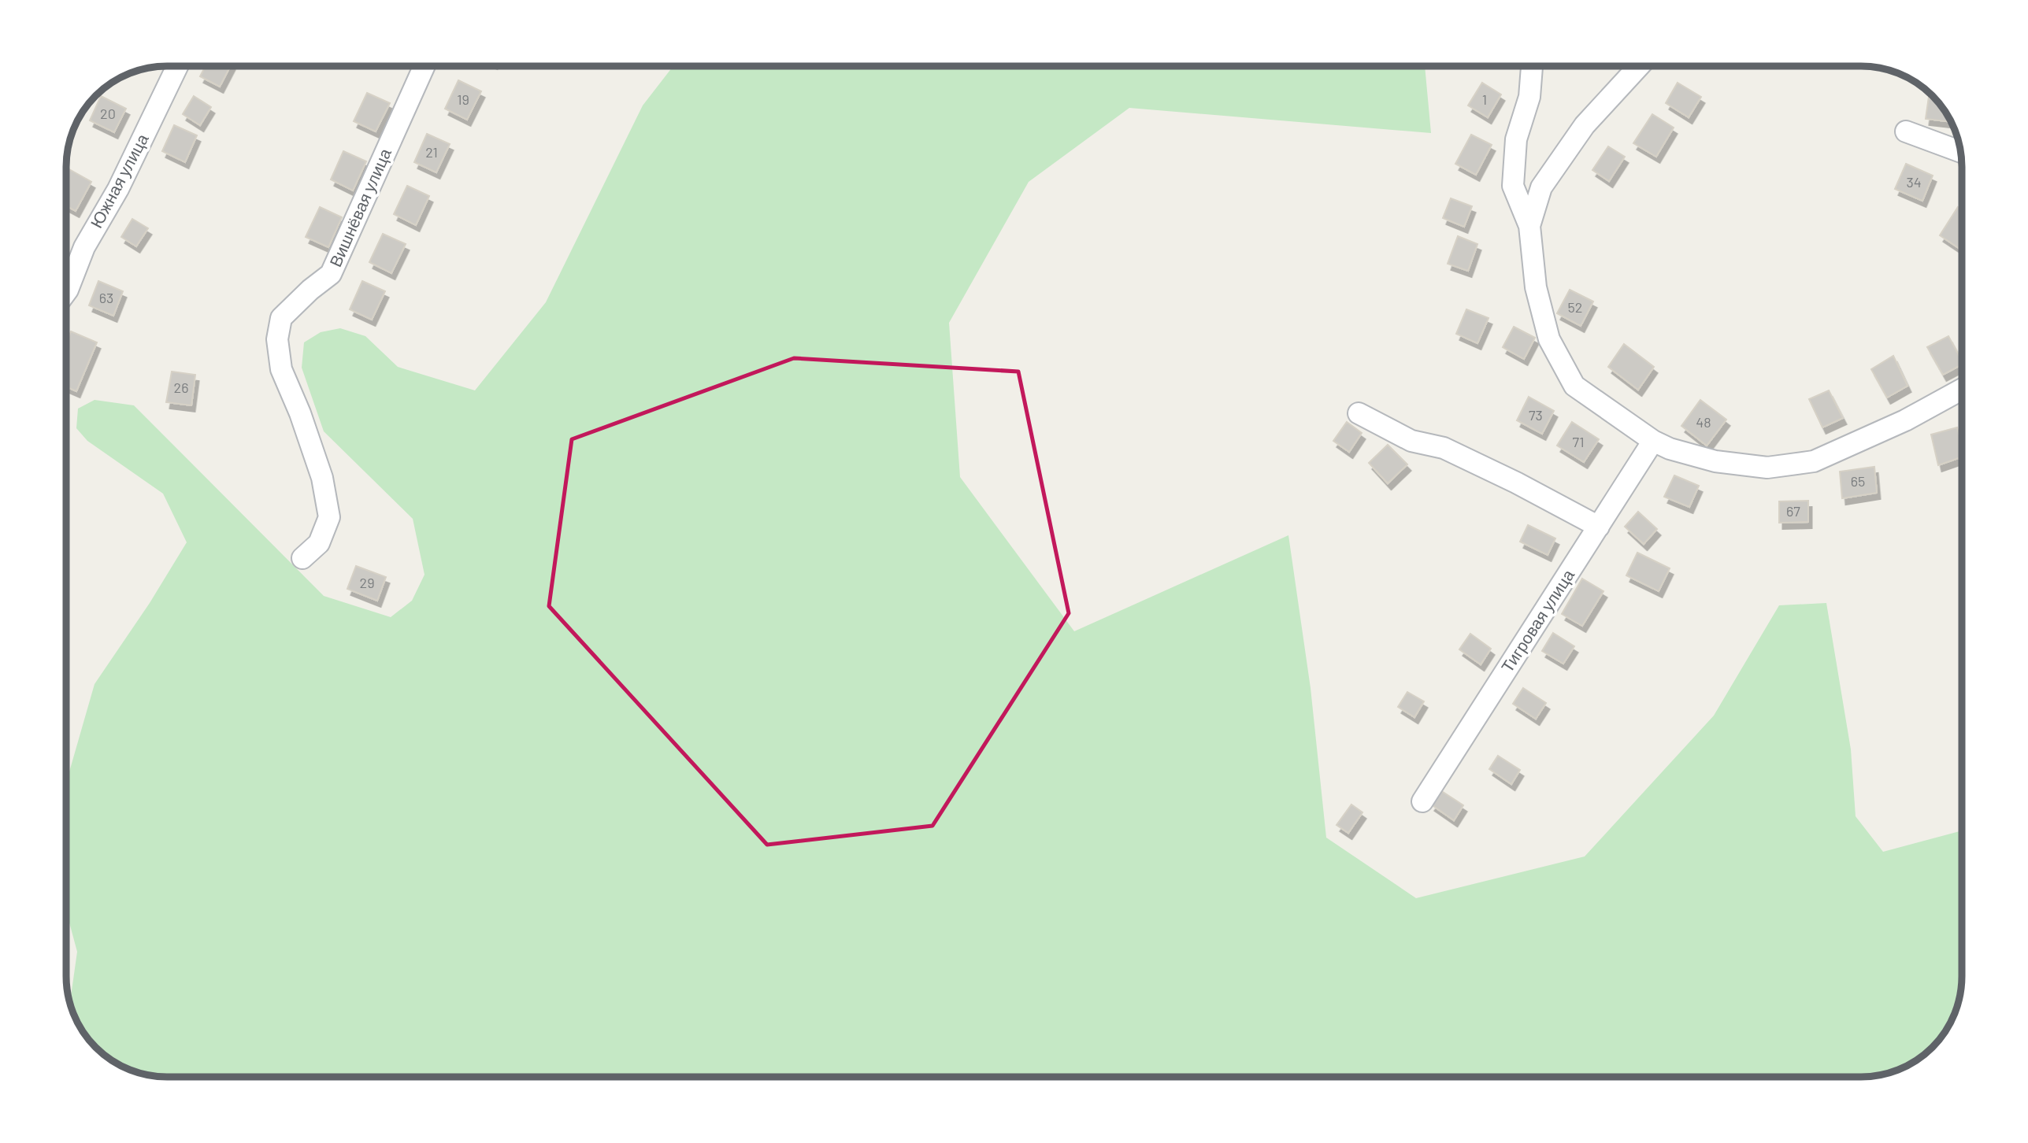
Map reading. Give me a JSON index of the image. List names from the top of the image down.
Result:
{
  "streets": {
    "street": ["Южная улица", "Вишнёвая улица", "Тигровая улица"]
  },
  "house_numbers": [
    "19",
    "1",
    "20",
    "21",
    "34",
    "63",
    "52",
    "26",
    "73",
    "48",
    "71",
    "65",
    "67",
    "29"
  ]
}
